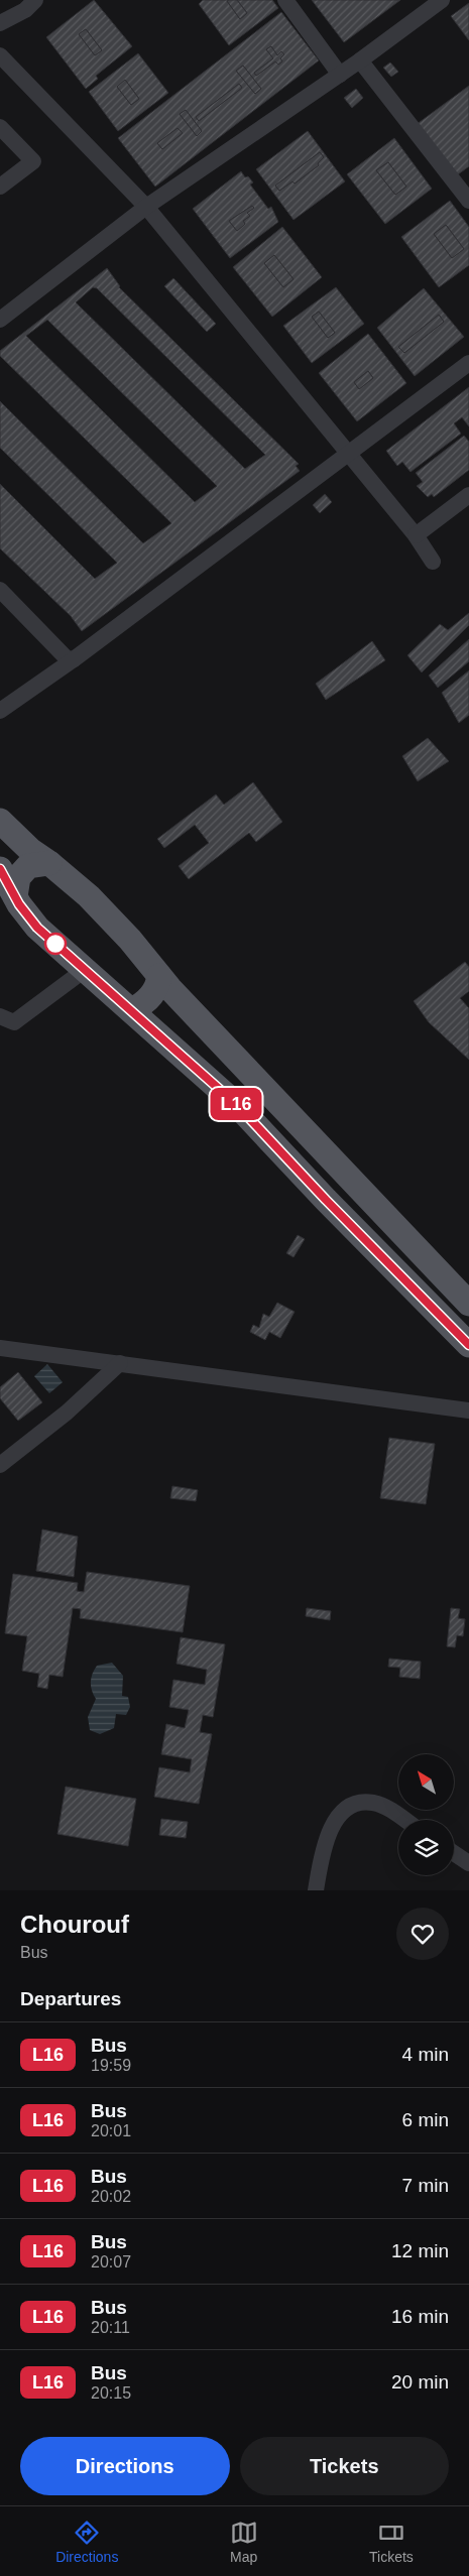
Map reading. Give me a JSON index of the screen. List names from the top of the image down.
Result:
{
  "lines": ["bus line L16"],
  "north": "top left",
  "page": {
    "on_map": "L16",
    "heading": [
      ["Chourouf", "Bus"],
      "Departures"
    ],
    "list": [
      {
        "mark": "L16",
        "name": "Bus",
        "note": "19:59",
        "value": "4 min"
      },
      {
        "mark": "L16",
        "name": "Bus",
        "note": "20:01",
        "value": "6 min"
      },
      {
        "mark": "L16",
        "name": "Bus",
        "note": "20:02",
        "value": "7 min"
      },
      {
        "mark": "L16",
        "name": "Bus",
        "note": "20:07",
        "value": "12 min"
      },
      {
        "mark": "L16",
        "name": "Bus",
        "note": "20:11",
        "value": "16 min"
      },
      {
        "mark": "L16",
        "name": "Bus",
        "note": "20:15",
        "value": "20 min"
      }
    ],
    "buttons": ["Directions", "Tickets"],
    "tabs": ["Directions", "Map", "Tickets"]
  }
}
